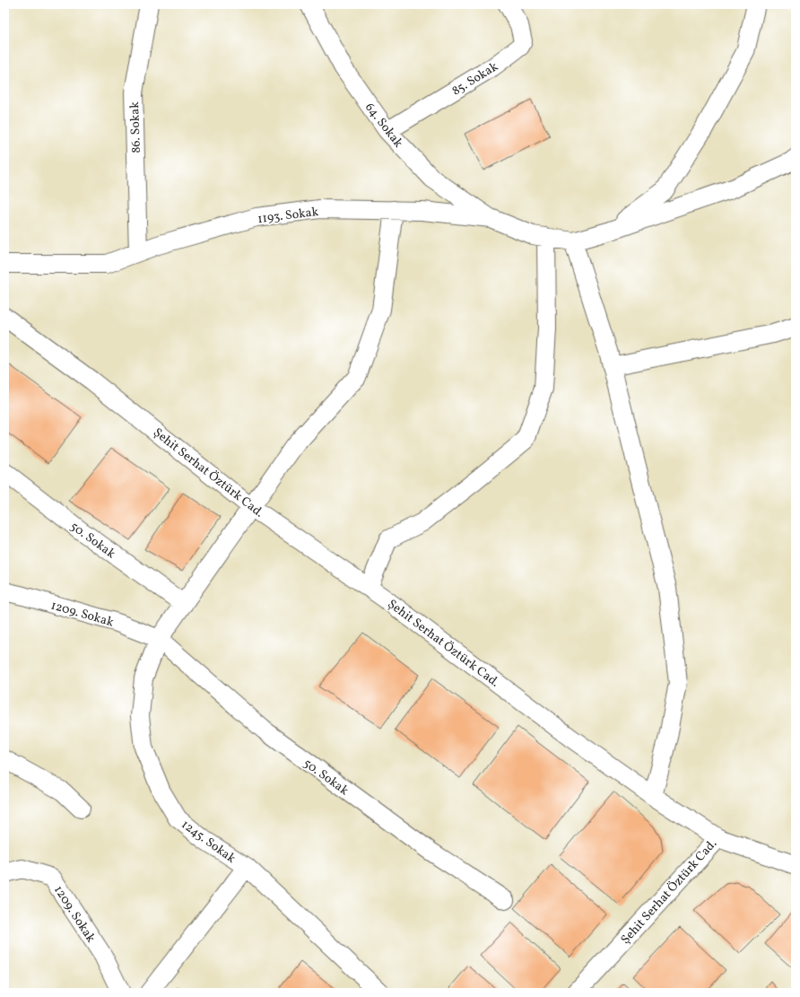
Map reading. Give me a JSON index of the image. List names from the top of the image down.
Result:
{
  "streets": {
    "street": [
      "85. Sokak",
      "64. Sokak",
      "86. Sokak",
      "1193. Sokak",
      "Şehit Serhat Öztürk Cad.",
      "50. Sokak",
      "1209. Sokak",
      "1245. Sokak"
    ]
  },
  "crossings": [
    ["85. Sokak", "64. Sokak"],
    ["64. Sokak", "1193. Sokak"],
    ["86. Sokak", "1193. Sokak"],
    ["1193. Sokak", "1245. Sokak"],
    ["Şehit Serhat Öztürk Cad.", "1245. Sokak"],
    ["50. Sokak", "1209. Sokak"],
    ["50. Sokak", "1245. Sokak"],
    ["1209. Sokak", "1245. Sokak"]
  ]
}
